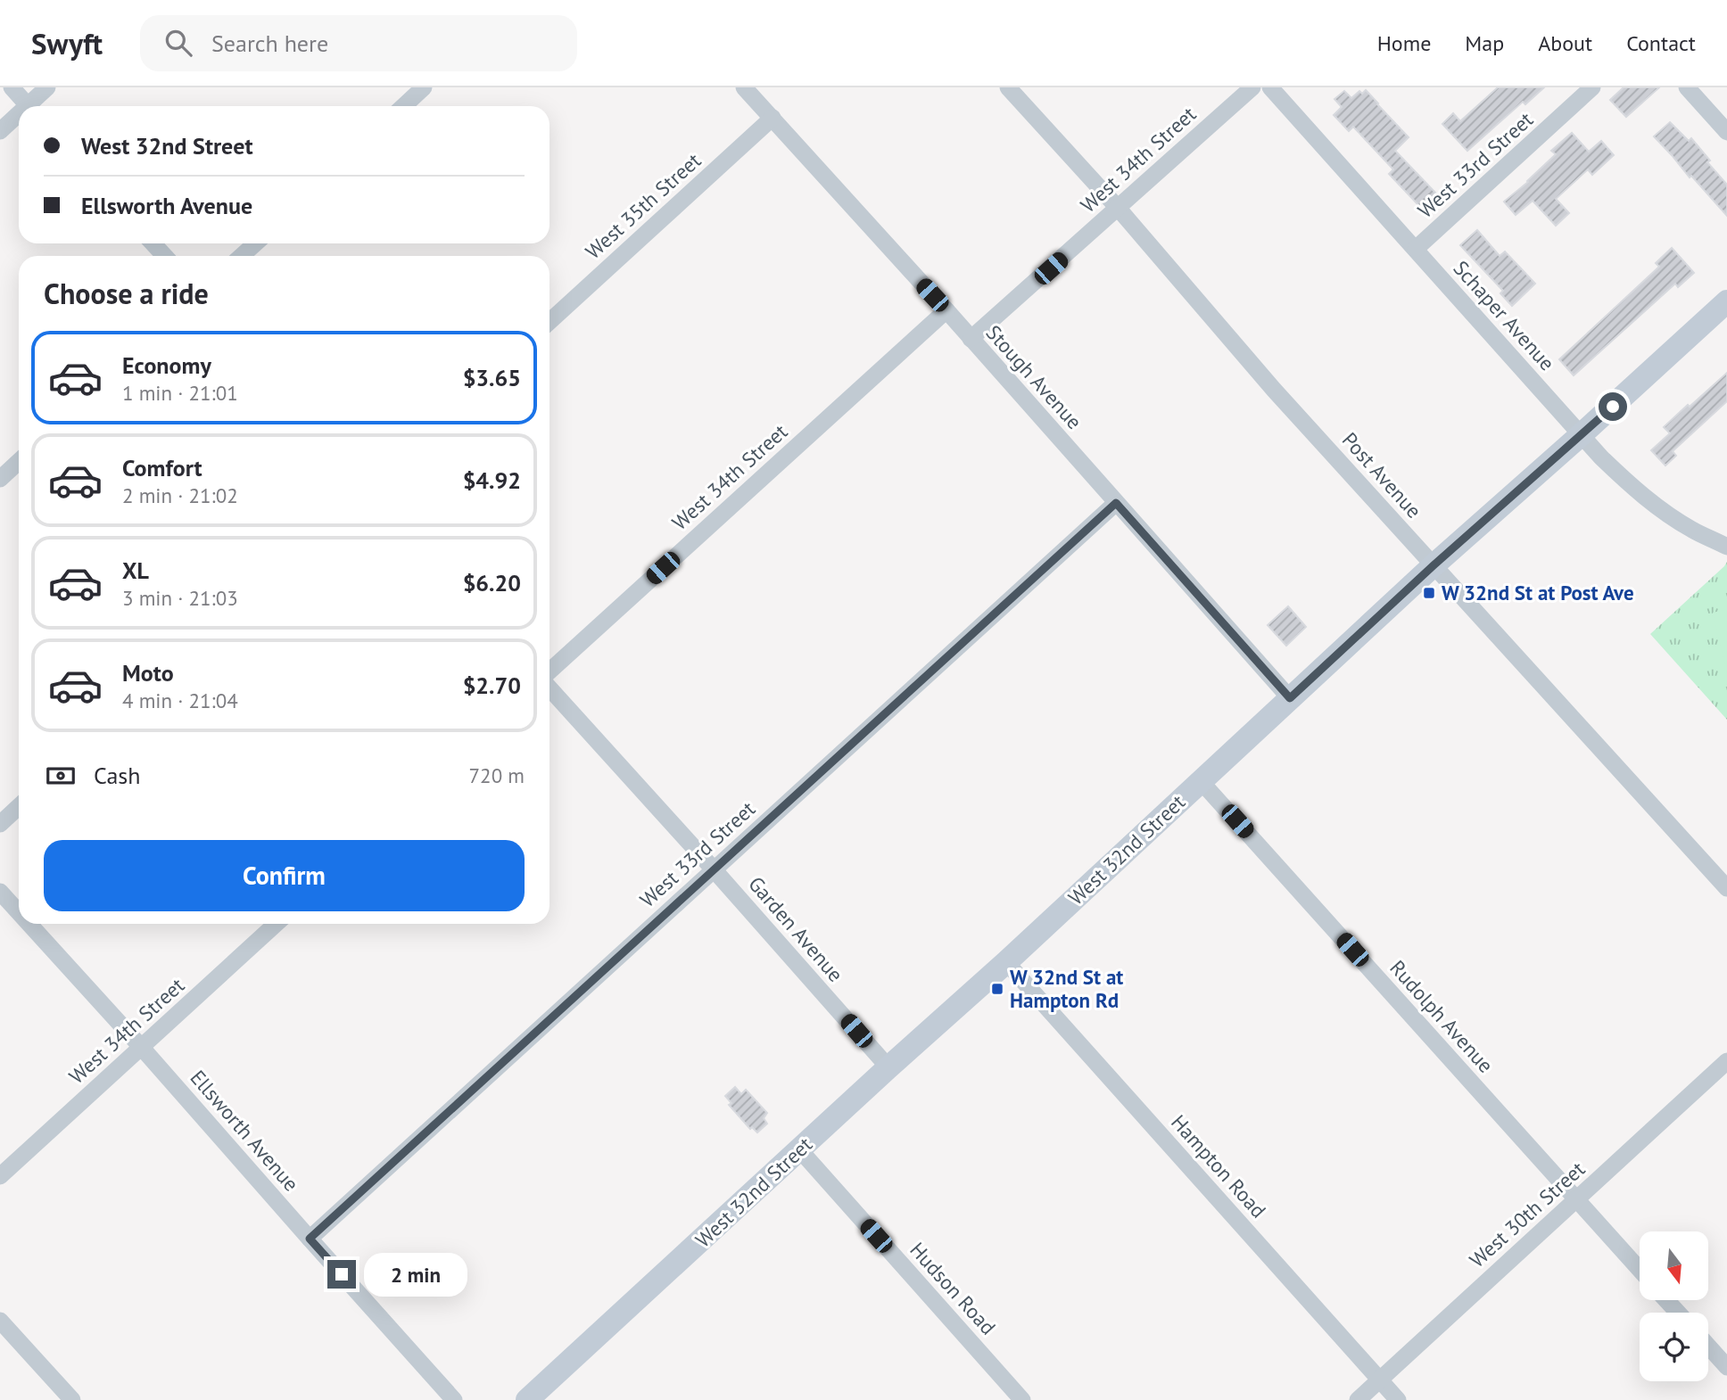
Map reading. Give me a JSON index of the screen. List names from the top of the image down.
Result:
{
  "streets": {
    "street": [
      "West 34th Street",
      "West 33rd Street",
      "West 35th Street",
      "Schaper Avenue",
      "Stough Avenue",
      "Post Avenue",
      "West 32nd Street",
      "Garden Avenue",
      "Rudolph Avenue",
      "Ellsworth Avenue",
      "Hampton Road",
      "West 30th Street",
      "Hudson Road"
    ]
  },
  "crossings": [
    ["West 34th Street", "Stough Avenue"],
    ["West 34th Street", "Post Avenue"],
    ["West 34th Street", "Ellsworth Avenue"],
    ["West 33rd Street", "Schaper Avenue"],
    ["West 33rd Street", "Stough Avenue"],
    ["West 33rd Street", "Garden Avenue"],
    ["West 33rd Street", "Ellsworth Avenue"],
    ["West 35th Street", "Stough Avenue"],
    ["Schaper Avenue", "West 32nd Street"],
    ["Stough Avenue", "West 32nd Street"],
    ["Post Avenue", "West 32nd Street"],
    ["West 32nd Street", "Garden Avenue"],
    ["West 32nd Street", "Rudolph Avenue"],
    ["West 32nd Street", "Hampton Road"],
    ["West 32nd Street", "Hudson Road"],
    ["Rudolph Avenue", "West 30th Street"],
    ["Hampton Road", "West 30th Street"]
  ],
  "places": {
    "transit": ["W 32nd St at Post Ave", "W 32nd St at Hampton Rd"]
  },
  "north": "bottom",
  "page": {
    "header": "Swyft",
    "search": "Search here",
    "nav": [
      "Home",
      "Map",
      "About",
      "Contact"
    ],
    "banner": ["West 32nd Street", "Ellsworth Avenue"],
    "heading": "Choose a ride",
    "list": [
      {
        "name": "Economy",
        "note": "1 min · 21:01",
        "value": "$3.65"
      },
      {
        "name": "Comfort",
        "note": "2 min · 21:02",
        "value": "$4.92"
      },
      {
        "name": "XL",
        "note": "3 min · 21:03",
        "value": "$6.20"
      },
      {
        "name": "Moto",
        "note": "4 min · 21:04",
        "value": "$2.70"
      }
    ],
    "pay": ["Cash", "720 m"],
    "buttons": "Confirm",
    "bubble": "2 min"
  }
}
